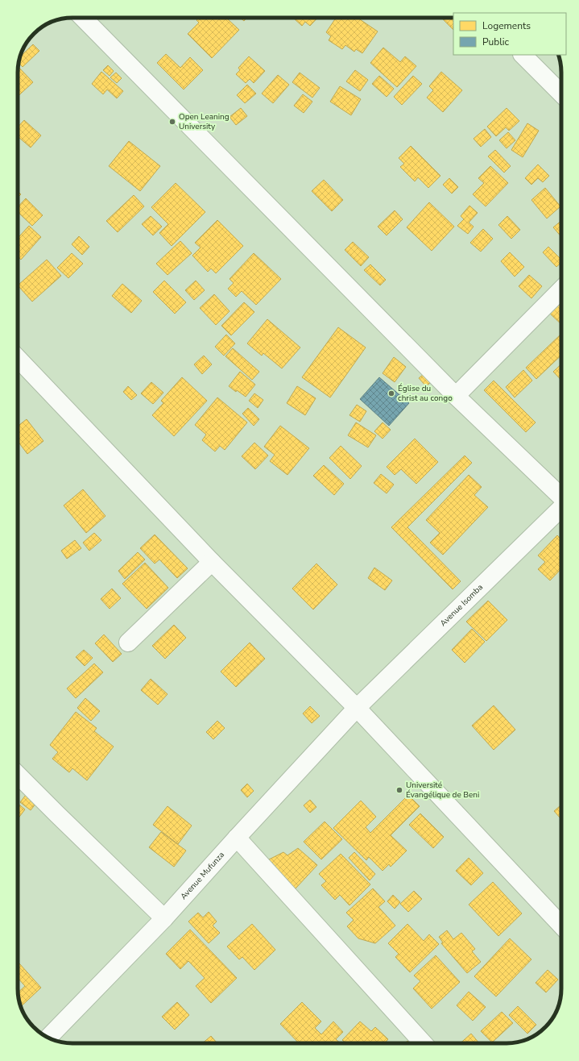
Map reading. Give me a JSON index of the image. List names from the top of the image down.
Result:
{
  "streets": {
    "street": ["Avenue Isomba", "Avenue Mufunza"]
  },
  "crossings": [
    ["Avenue Isomba", "Avenue Mufunza"]
  ],
  "places": ["Open Leaning University", "Église du christ au congo", "Université Évangélique de Beni"],
  "legend": ["Logements", "Public"]
}
